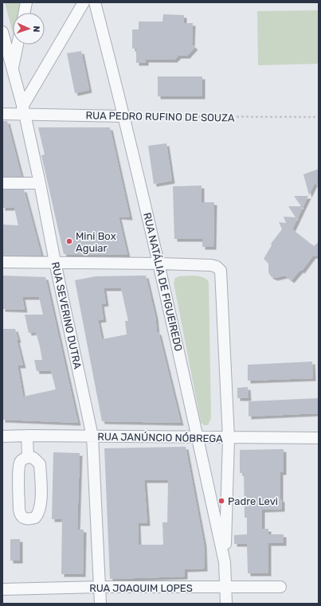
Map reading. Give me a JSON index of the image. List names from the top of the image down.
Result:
{
  "streets": {
    "street": [
      "RUA PEDRO RUFINO DE SOUZA",
      "RUA NATÁLIA DE FIGUEIREDO",
      "RUA SEVERINO DUTRA",
      "RUA JANÚNCIO NÓBREGA",
      "RUA JOAQUIM LOPES"
    ]
  },
  "crossings": [
    ["RUA PEDRO RUFINO DE SOUZA", "RUA NATÁLIA DE FIGUEIREDO"],
    ["RUA PEDRO RUFINO DE SOUZA", "RUA SEVERINO DUTRA"],
    ["RUA NATÁLIA DE FIGUEIREDO", "RUA JANÚNCIO NÓBREGA"],
    ["RUA NATÁLIA DE FIGUEIREDO", "RUA JOAQUIM LOPES"],
    ["RUA SEVERINO DUTRA", "RUA JANÚNCIO NÓBREGA"],
    ["RUA SEVERINO DUTRA", "RUA JOAQUIM LOPES"]
  ],
  "places": ["Mini Box Aguiar", "Padre Levi"],
  "north": "right"
}
